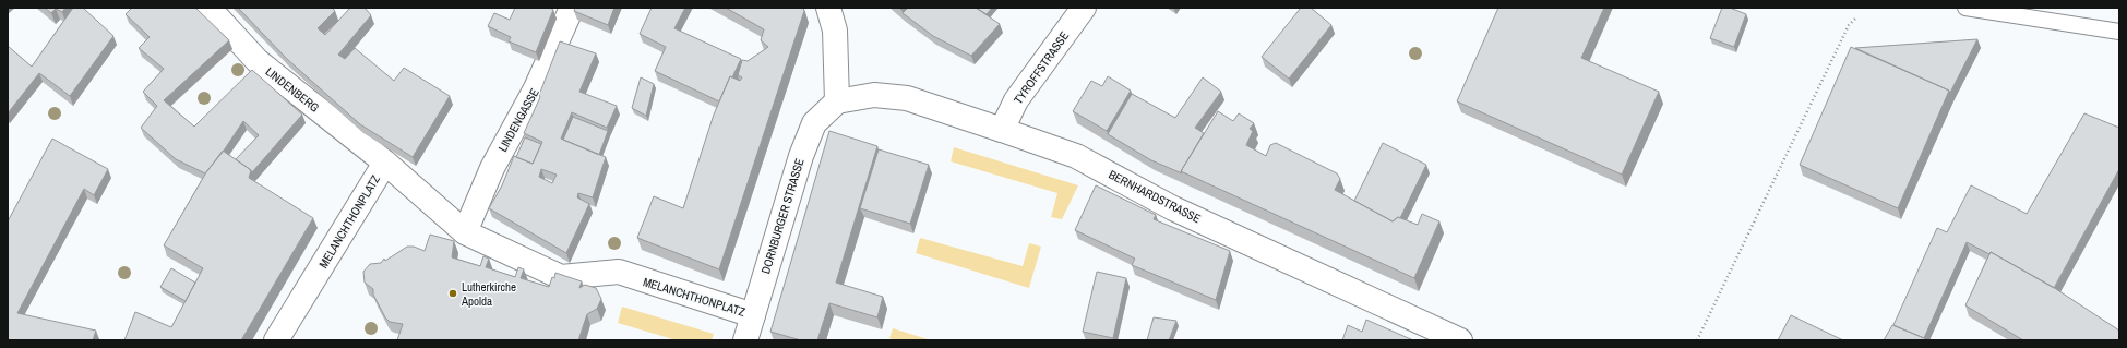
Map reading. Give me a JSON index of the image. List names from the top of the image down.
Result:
{
  "streets": {
    "street": [
      "TYROFFSTRASSE",
      "LINDENBERG",
      "LINDENGASSE",
      "BERNHARDSTRASSE",
      "DORNBURGER STRASSE",
      "MELANCHTHONPLATZ"
    ]
  },
  "crossings": [
    ["TYROFFSTRASSE", "BERNHARDSTRASSE"],
    ["LINDENBERG", "MELANCHTHONPLATZ"],
    ["LINDENGASSE", "MELANCHTHONPLATZ"],
    ["BERNHARDSTRASSE", "DORNBURGER STRASSE"],
    ["DORNBURGER STRASSE", "MELANCHTHONPLATZ"]
  ],
  "places": ["Lutherkirche Apolda"]
}
